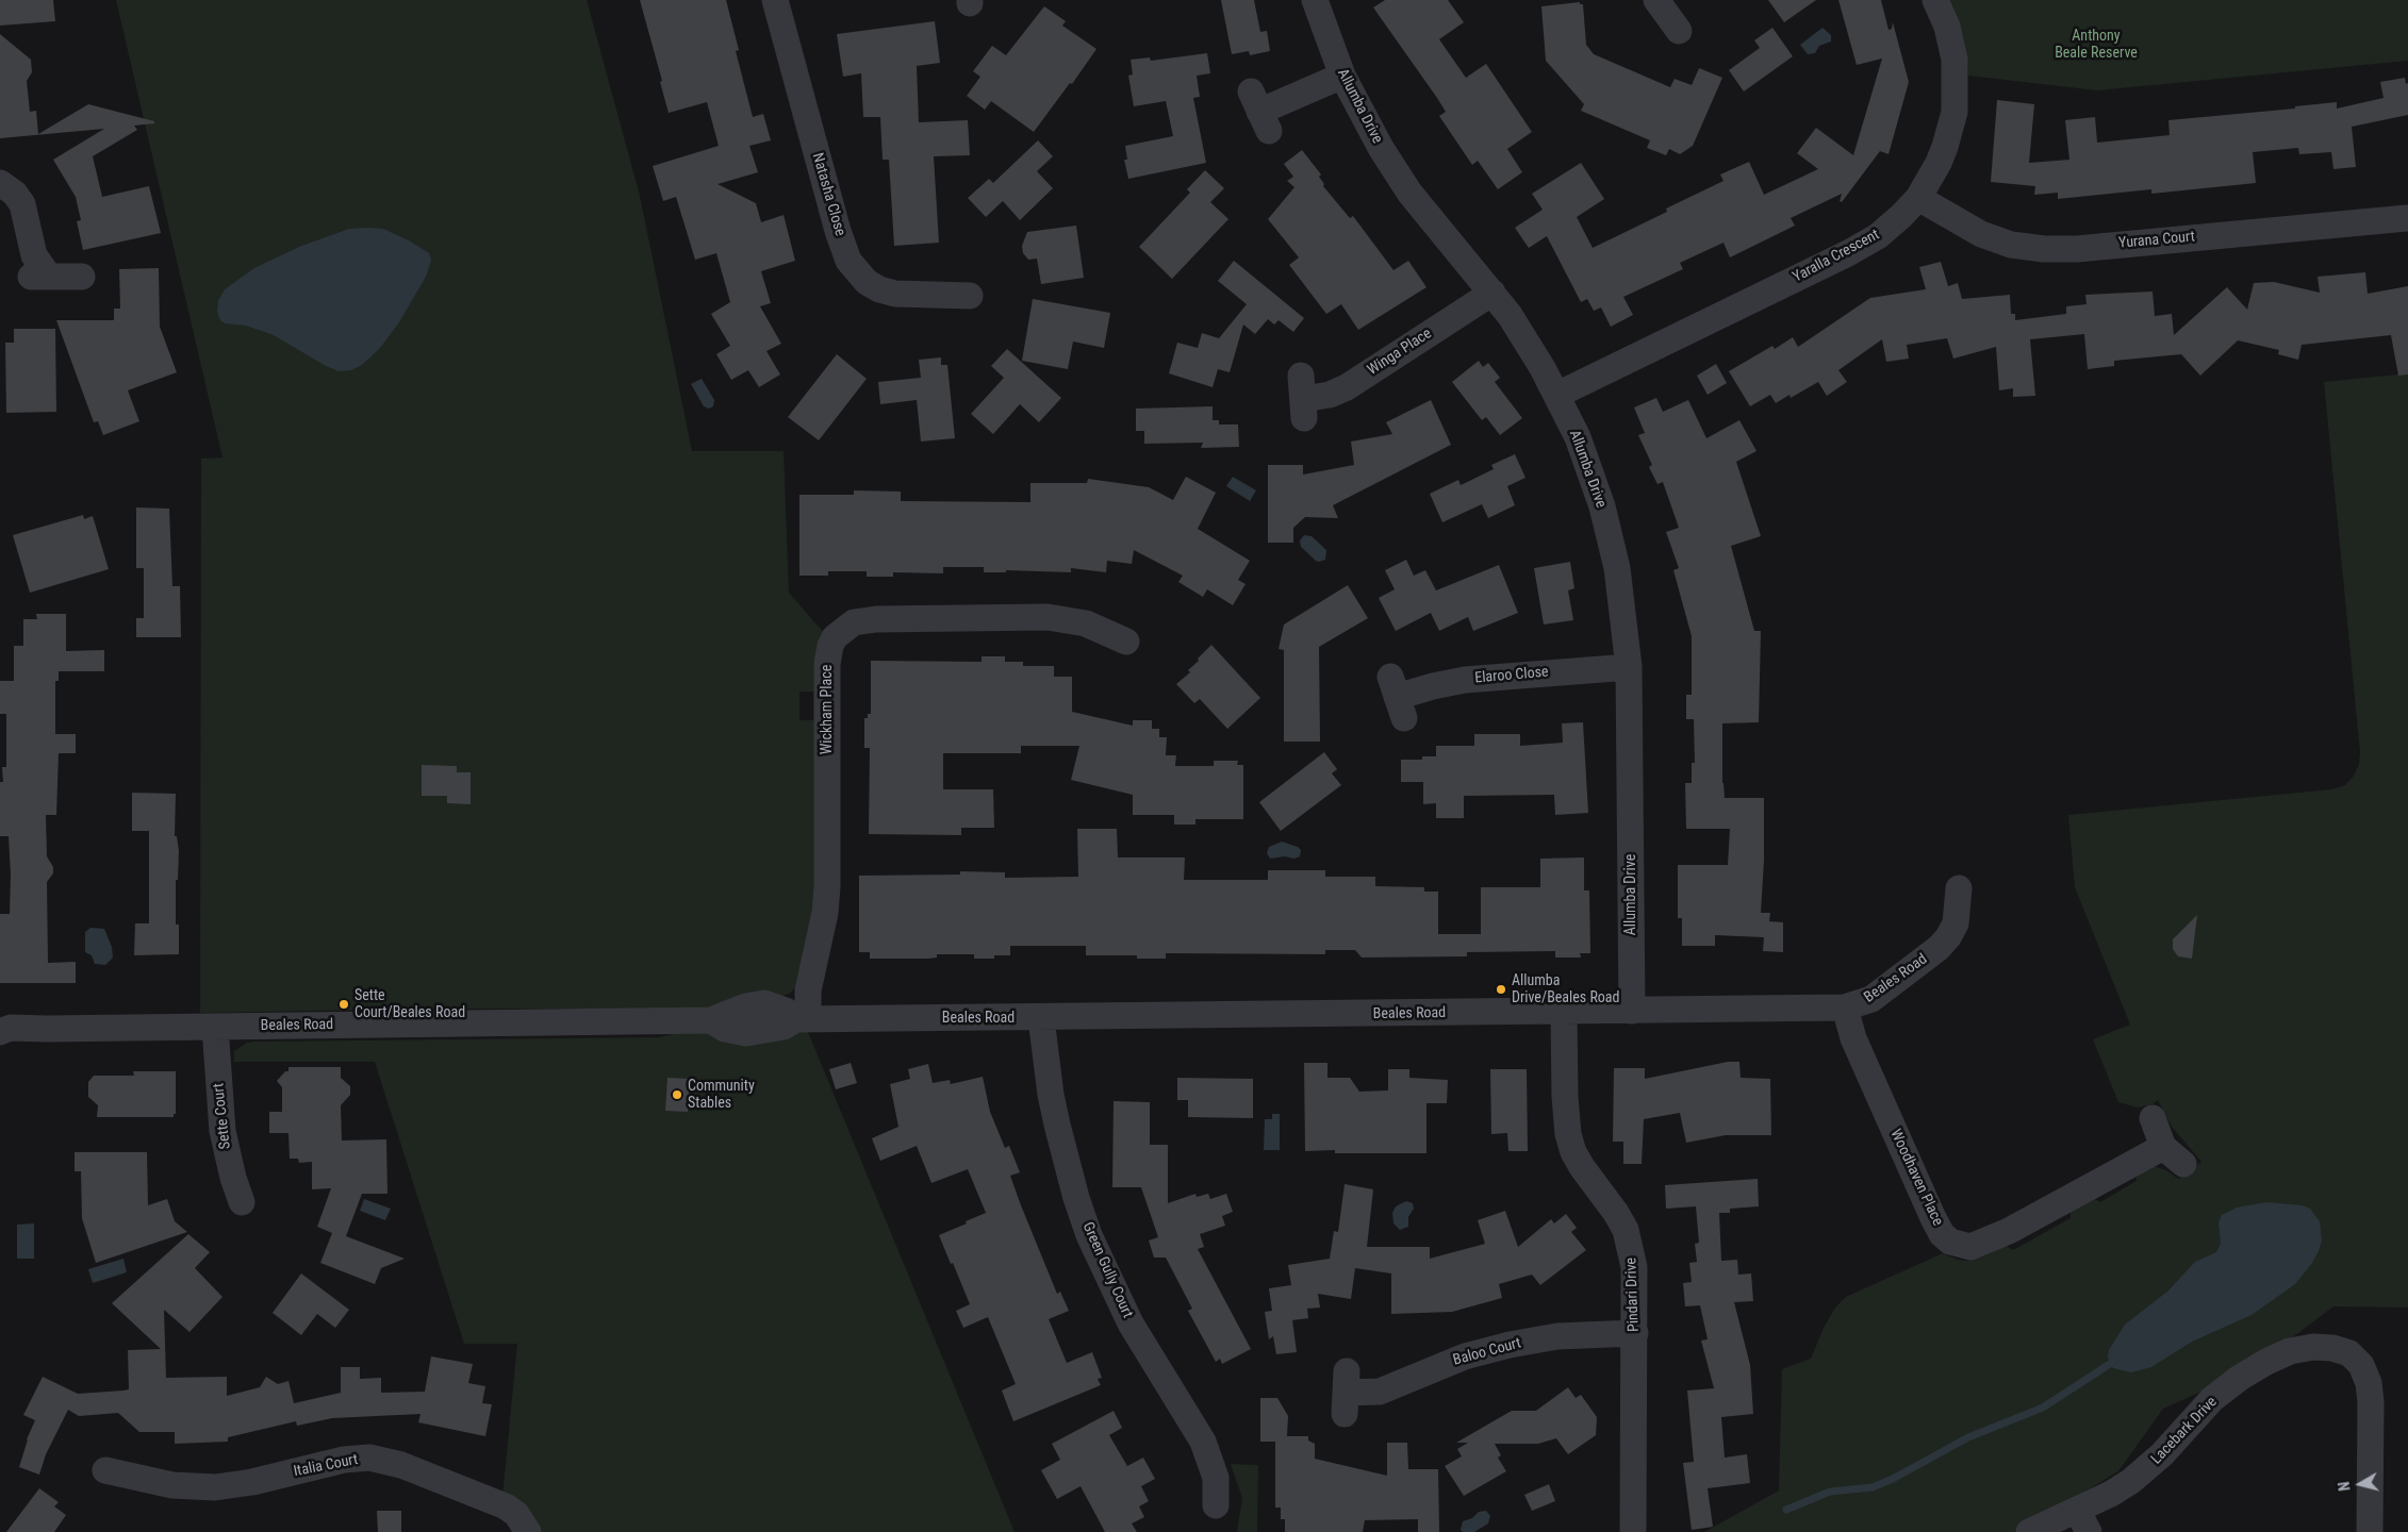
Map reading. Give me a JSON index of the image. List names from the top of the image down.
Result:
{
  "streets": {
    "street": [
      "Allumba Drive",
      "Natasha Close",
      "Yurana Court",
      "Yaralla Crescent",
      "Winga Place",
      "Elaroo Close",
      "Wickham Place",
      "Beales Road",
      "Sette Court",
      "Woodhaven Place",
      "Green Gully Court",
      "Pindari Drive",
      "Baloo Court",
      "Lacebark Drive",
      "Italia Court"
    ]
  },
  "crossings": [
    ["Allumba Drive", "Yaralla Crescent"],
    ["Allumba Drive", "Winga Place"],
    ["Allumba Drive", "Elaroo Close"],
    ["Allumba Drive", "Beales Road"],
    ["Yurana Court", "Yaralla Crescent"],
    ["Wickham Place", "Beales Road"],
    ["Beales Road", "Sette Court"],
    ["Beales Road", "Woodhaven Place"],
    ["Beales Road", "Green Gully Court"],
    ["Beales Road", "Pindari Drive"],
    ["Pindari Drive", "Baloo Court"]
  ],
  "parks": ["Anthony Beale Reserve"],
  "places": ["Allumba Drive/Beales Road", "Sette Court/Beales Road", "Community Stables"],
  "north": "left"
}
